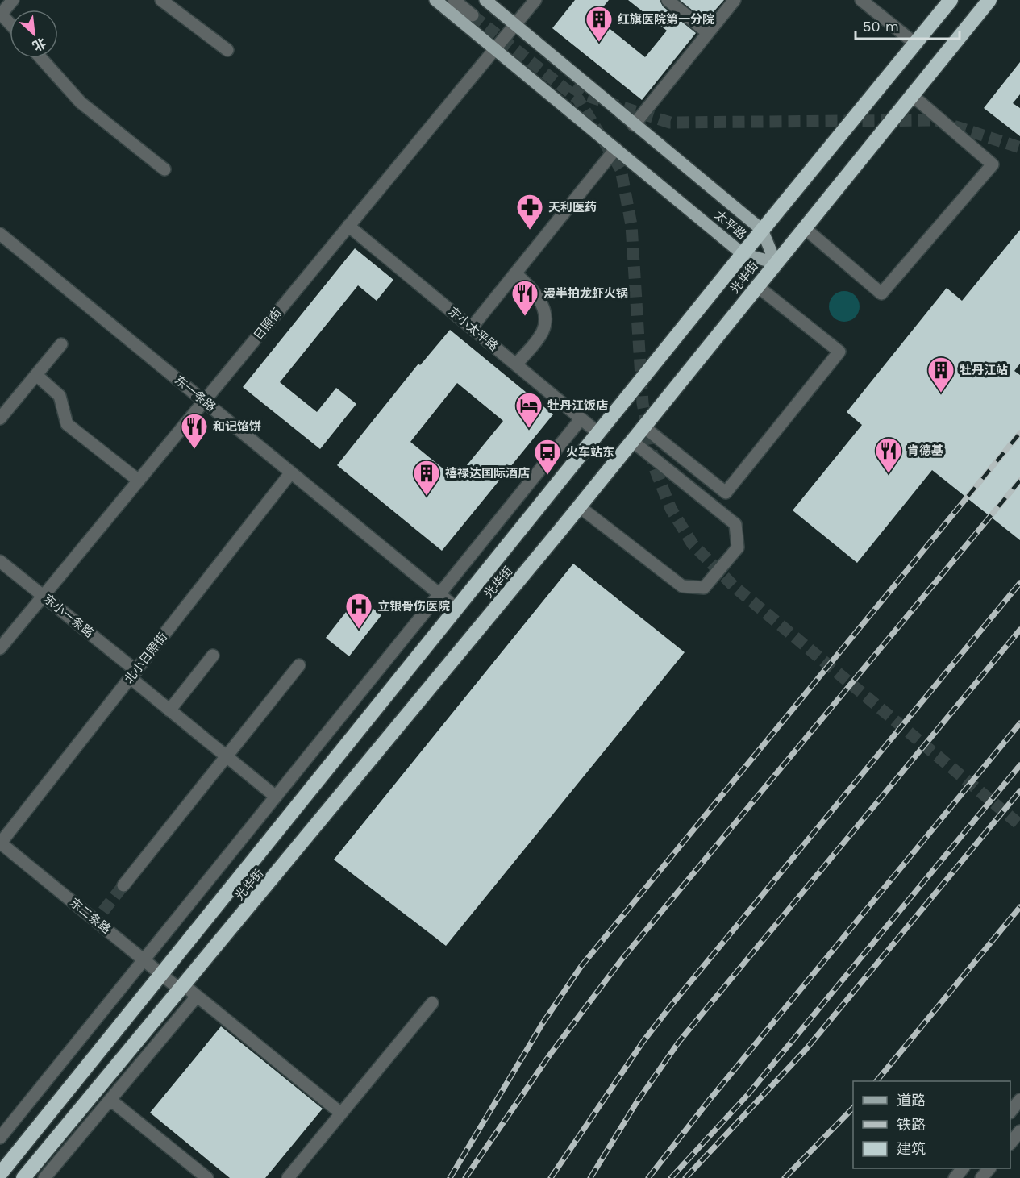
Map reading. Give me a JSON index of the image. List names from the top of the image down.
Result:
{
  "streets": {
    "highway": ["光华街"],
    "main road": ["太平路"],
    "street": [
      "日照街",
      "东小太平路",
      "东一条路",
      "东小一条路",
      "北小日照街",
      "东二条路"
    ]
  },
  "crossings": [
    ["太平路", "光华街"],
    ["太平路", "日照街"],
    ["光华街", "东小太平路"],
    ["光华街", "东一条路"],
    ["光华街", "东二条路"],
    ["日照街", "东小太平路"],
    ["日照街", "东一条路"],
    ["日照街", "东小一条路"],
    ["东一条路", "北小日照街"],
    ["东小一条路", "北小日照街"],
    ["北小日照街", "东二条路"]
  ],
  "places": {
    "building": ["红旗医院第一分院", "牡丹江站", "禧禄达国际酒店"],
    "pharmacy": ["天利医药"],
    "restaurant": ["漫半拍龙虾火锅", "和记馅饼", "肯德基"],
    "hotel": ["牡丹江饭店"],
    "bus stop": ["火车站东"],
    "hospital": ["立银骨伤医院"]
  },
  "legend": ["道路", "铁路", "建筑"],
  "scale_bar": "50 m",
  "north": "bottom right"
}
